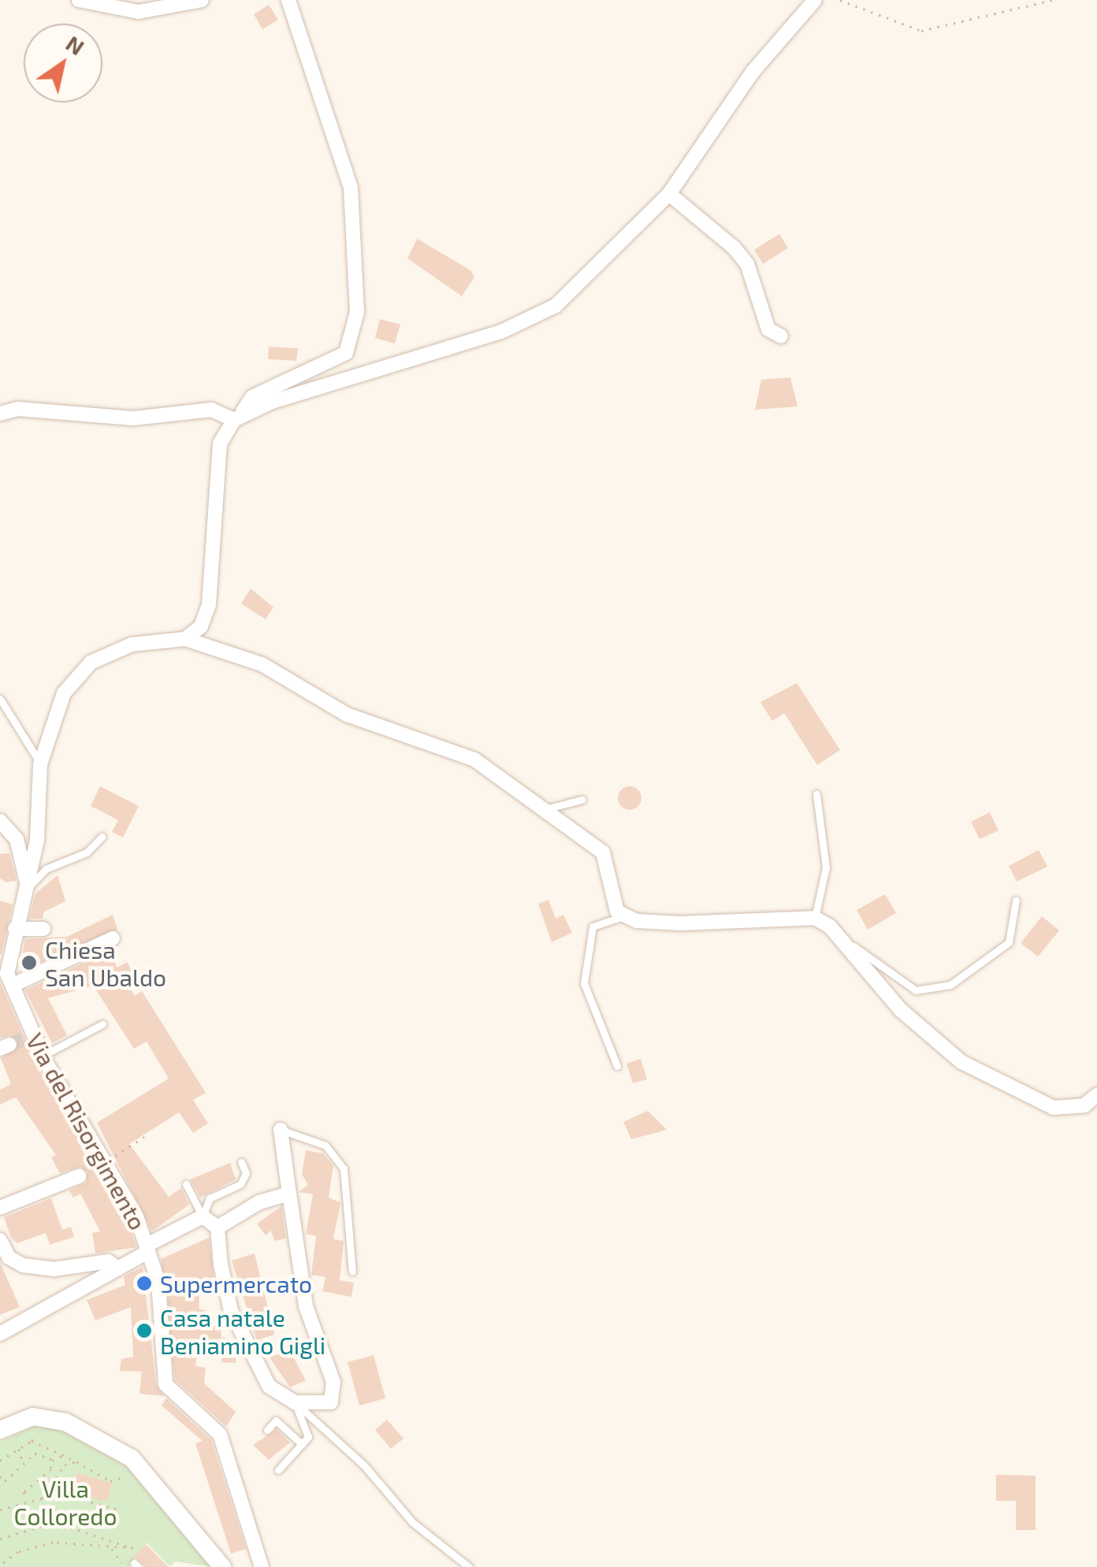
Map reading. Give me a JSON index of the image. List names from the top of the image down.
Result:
{
  "streets": {
    "street": ["Via del Risorgimento"]
  },
  "parks": ["Villa Colloredo"],
  "places": ["Chiesa San Ubaldo", "Supermercato", "Casa natale Beniamino Gigli"],
  "north": "top right"
}
